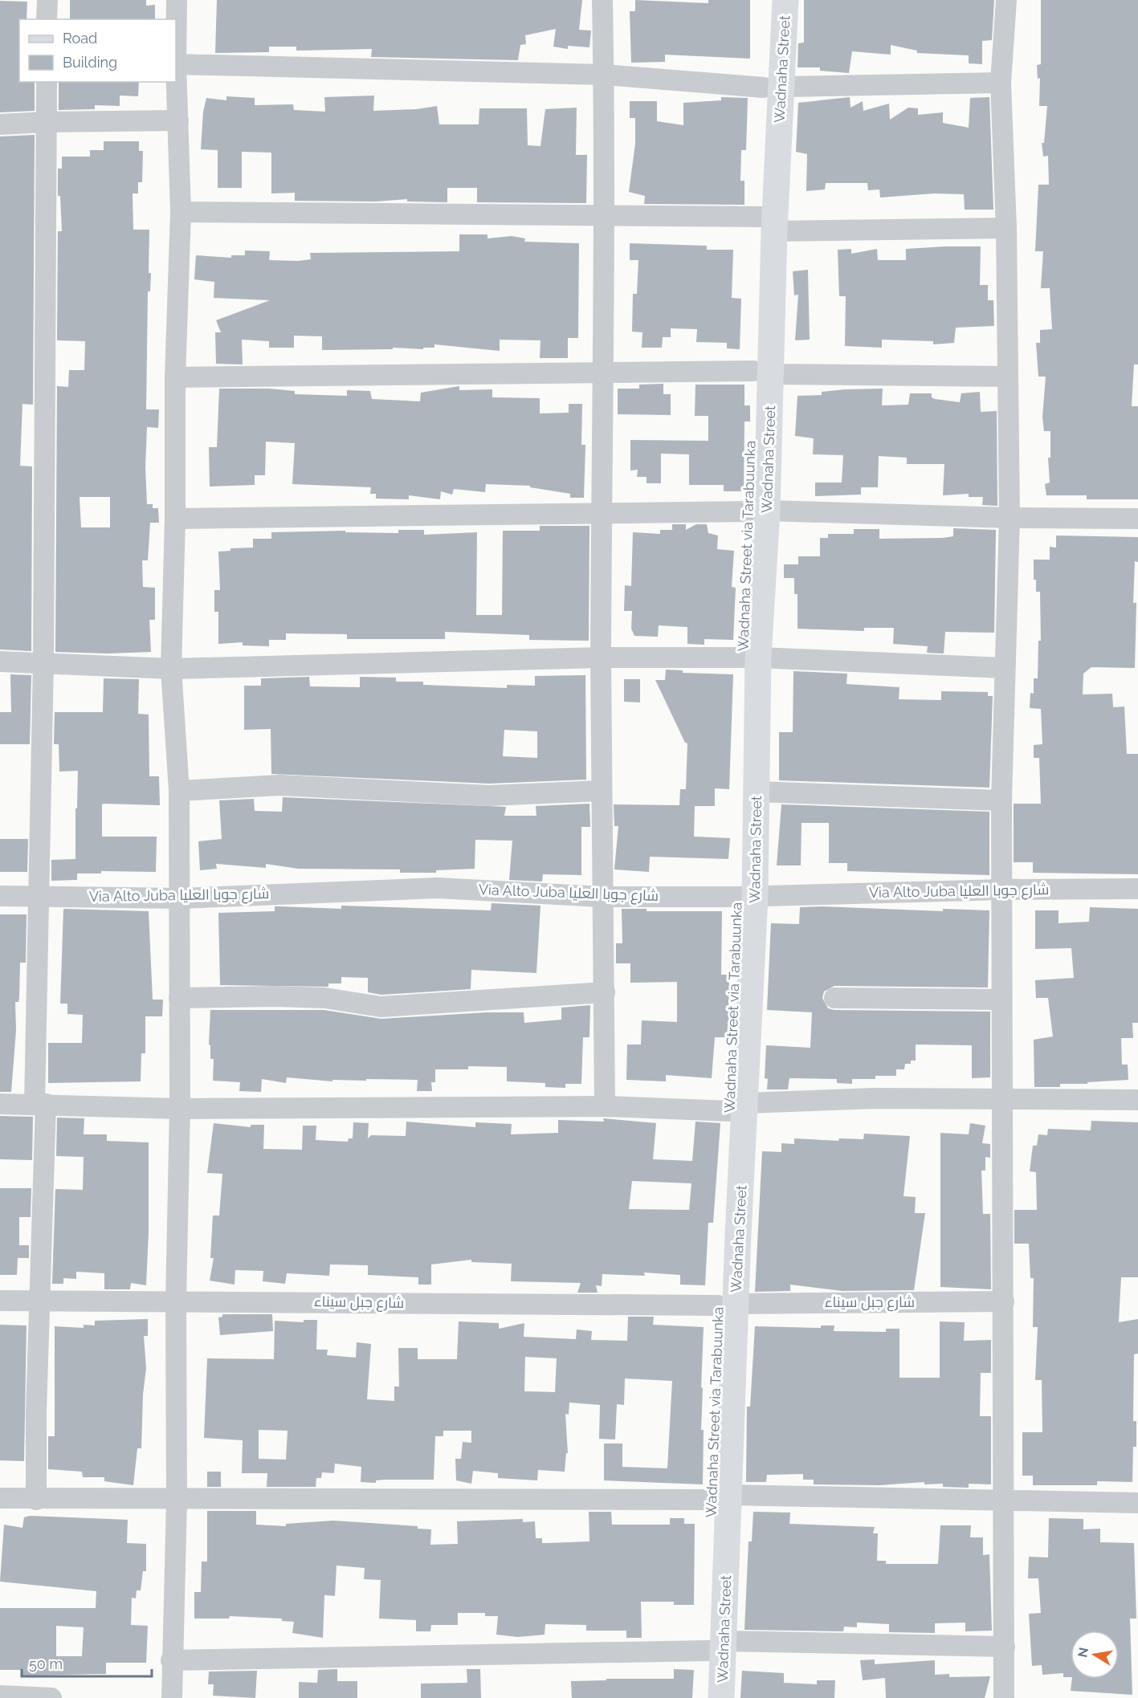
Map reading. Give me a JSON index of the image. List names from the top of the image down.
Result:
{
  "streets": {
    "main road": ["Wadnaha Street", "Wadnaha Street via Tarabuunka"],
    "street": ["Via Alto Juba شارع جوبا العليا", "شارع جبل سيناء"]
  },
  "crossings": [
    ["Wadnaha Street", "Wadnaha Street via Tarabuunka"],
    ["Wadnaha Street", "Via Alto Juba شارع جوبا العليا"],
    ["Wadnaha Street", "شارع جبل سيناء"],
    ["Wadnaha Street via Tarabuunka", "Via Alto Juba شارع جوبا العليا"]
  ],
  "legend": ["Road", "Building"],
  "scale_bar": "50 m",
  "north": "left"
}
